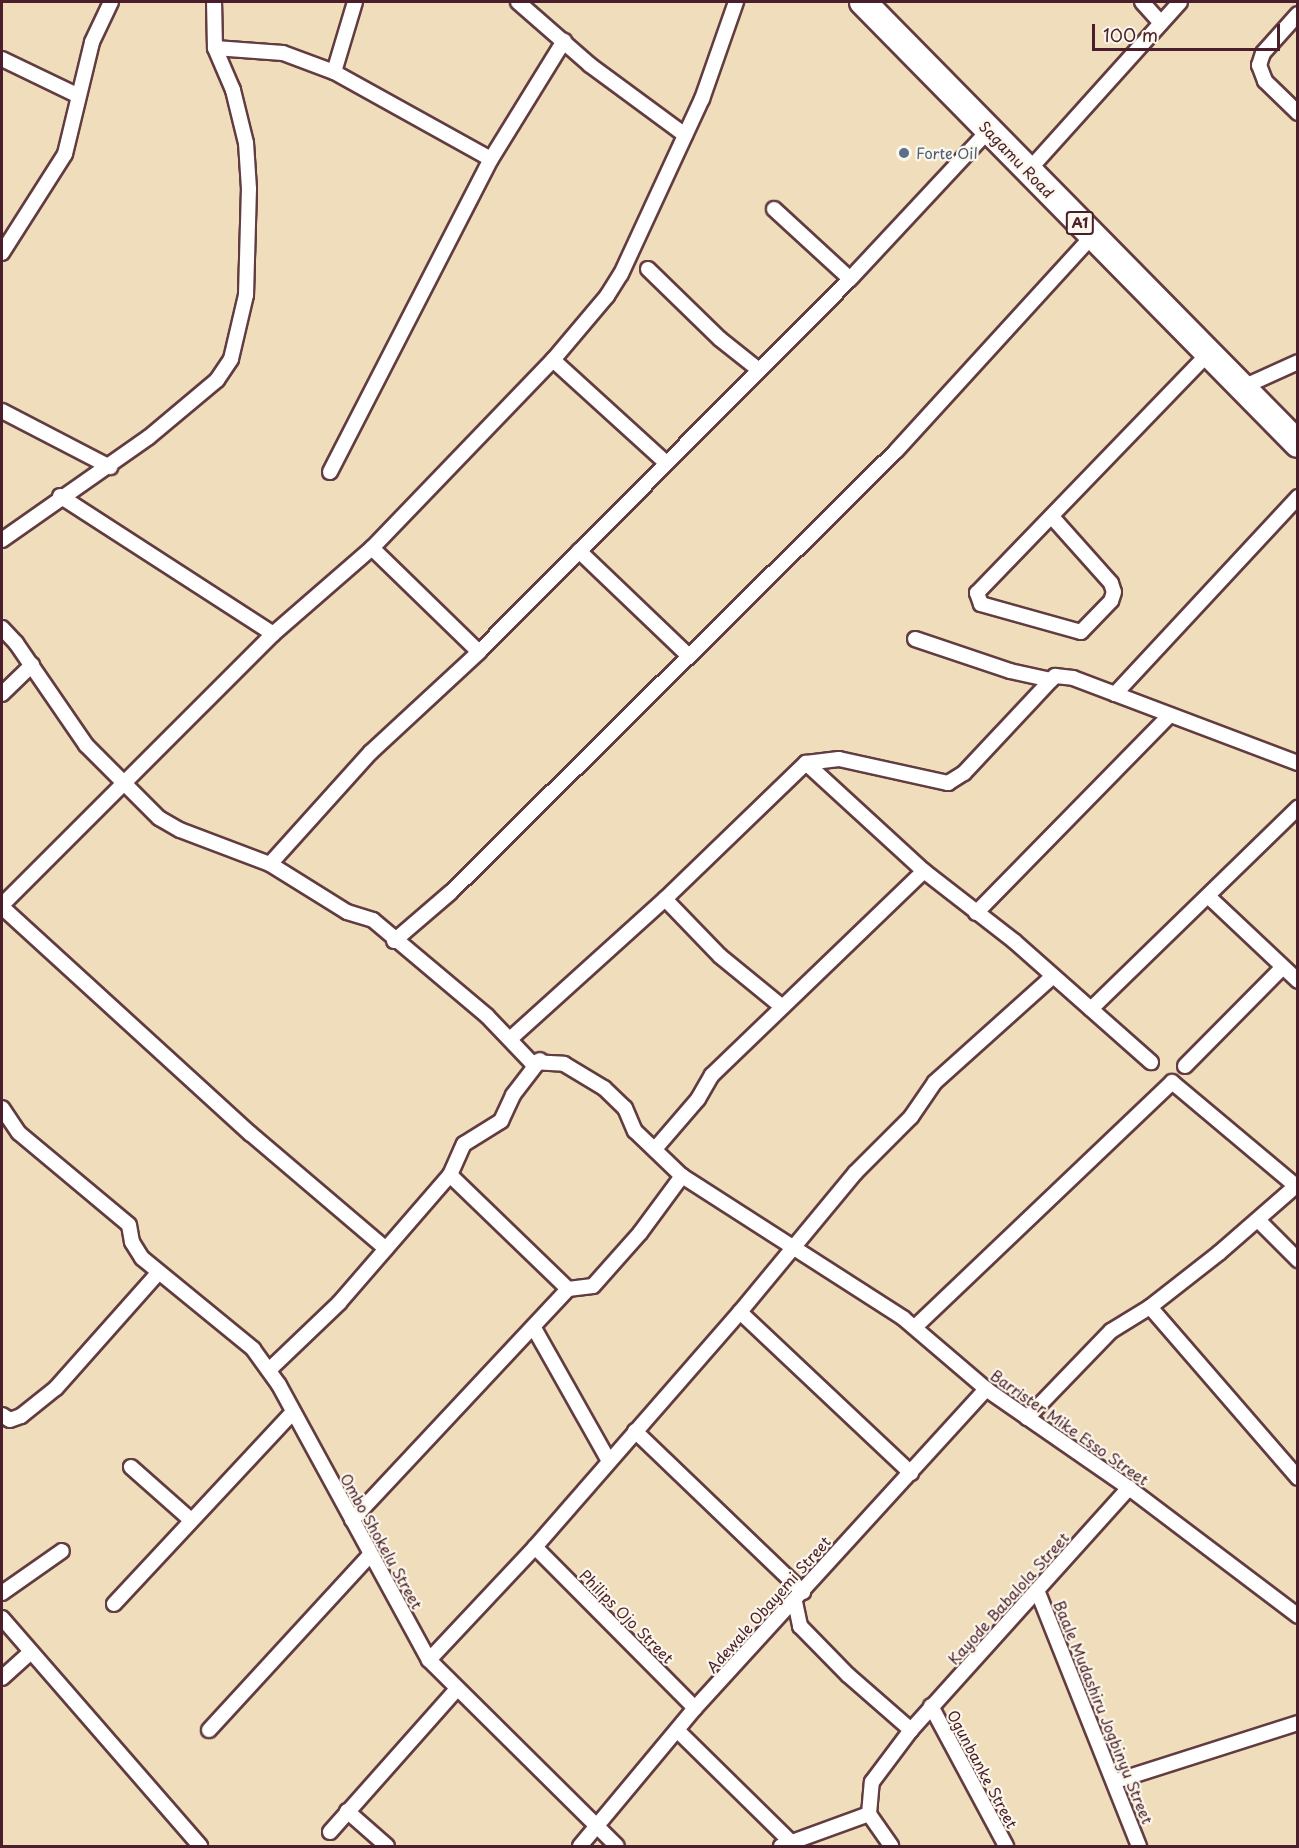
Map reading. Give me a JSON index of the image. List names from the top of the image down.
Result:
{
  "streets": {
    "highway": ["Sagamu Road", "A1"],
    "street": [
      "Barrister Mike Esso Street",
      "Ombo Shokelu Street",
      "Kayode Babalola Street",
      "Adewale Obayemi Street",
      "Philips Ojo Street",
      "Baale Mudashiru Jogbinyu Street",
      "Ogunbanke Street"
    ]
  },
  "crossings": [
    ["Barrister Mike Esso Street", "Kayode Babalola Street"],
    ["Barrister Mike Esso Street", "Adewale Obayemi Street"],
    ["Ombo Shokelu Street", "Adewale Obayemi Street"],
    ["Kayode Babalola Street", "Baale Mudashiru Jogbinyu Street"],
    ["Kayode Babalola Street", "Ogunbanke Street"],
    ["Adewale Obayemi Street", "Philips Ojo Street"]
  ],
  "places": ["Forte Oil"],
  "scale_bar": "100 m"
}
